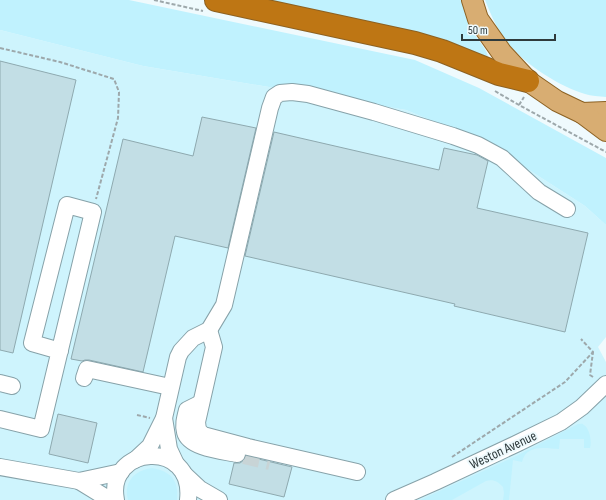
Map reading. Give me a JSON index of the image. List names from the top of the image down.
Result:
{
  "streets": {
    "street": ["Weston Avenue"]
  },
  "scale_bar": "50 m"
}
